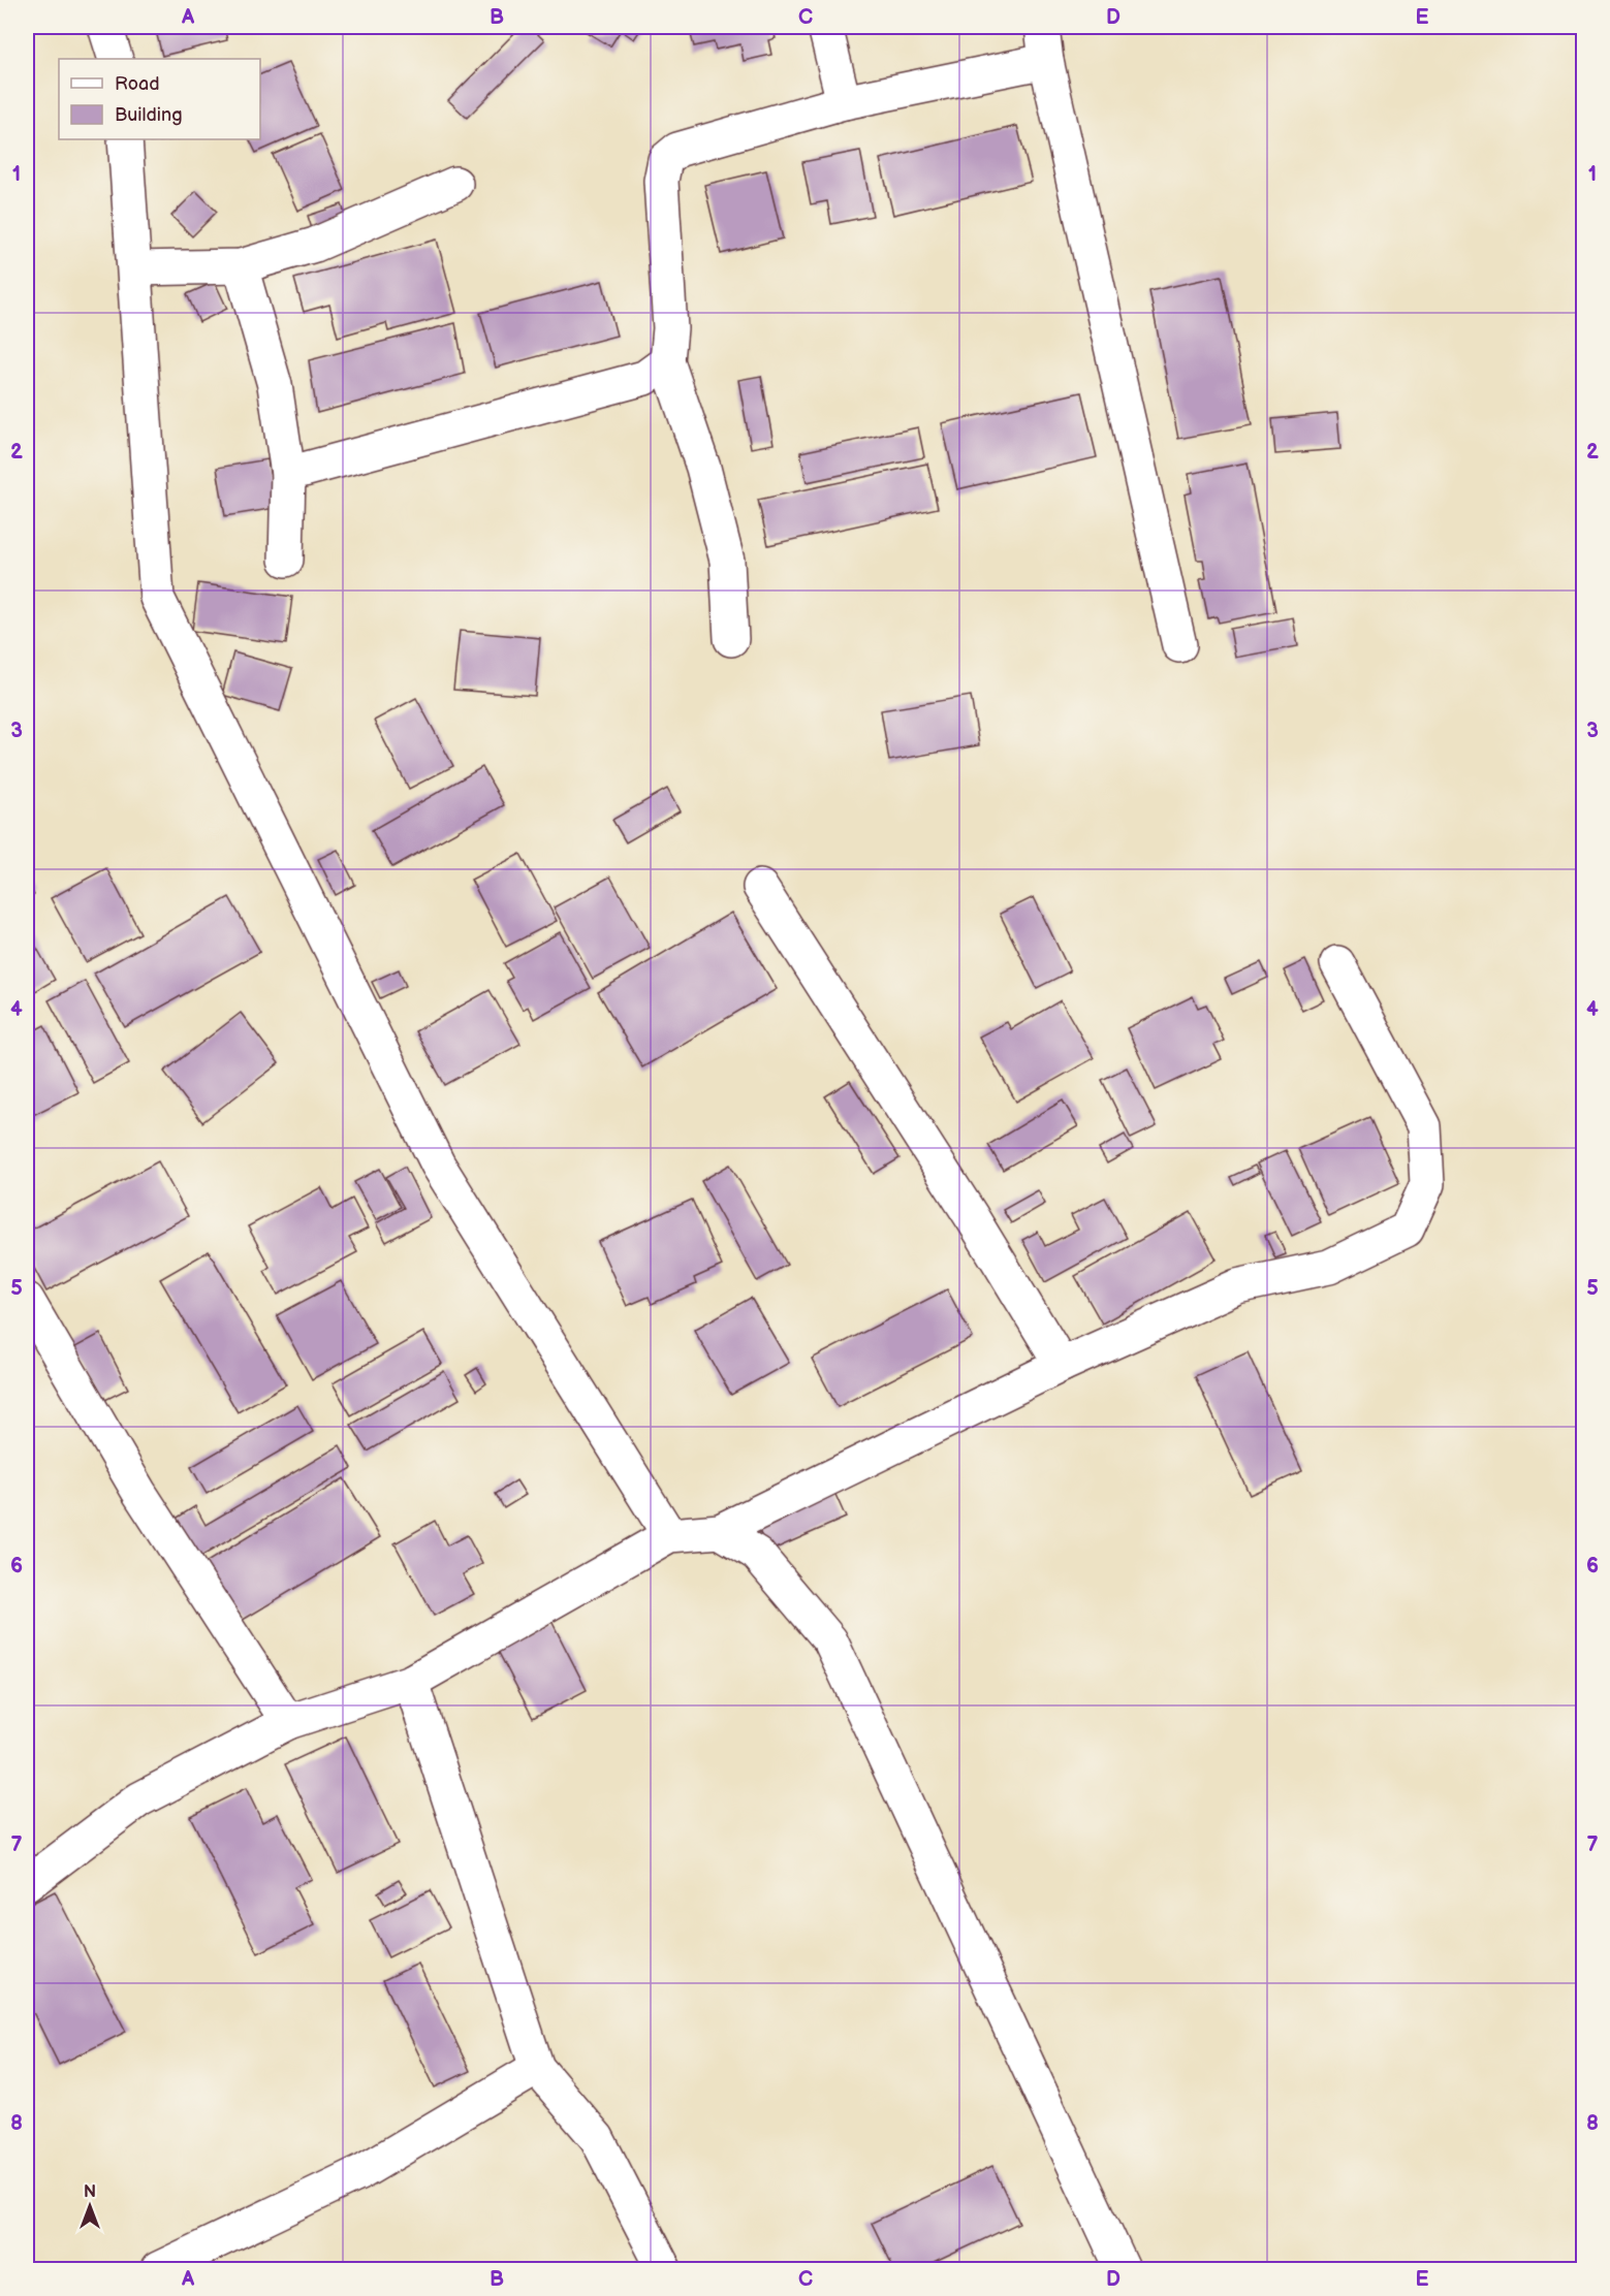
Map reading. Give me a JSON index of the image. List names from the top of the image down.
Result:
{
  "legend": ["Road", "Building"],
  "north": "top",
  "grid": {
    "columns": [
      "A",
      "B",
      "C",
      "D",
      "E"
    ],
    "rows": [
      "1",
      "2",
      "3",
      "4",
      "5",
      "6",
      "7",
      "8"
    ]
  }
}
